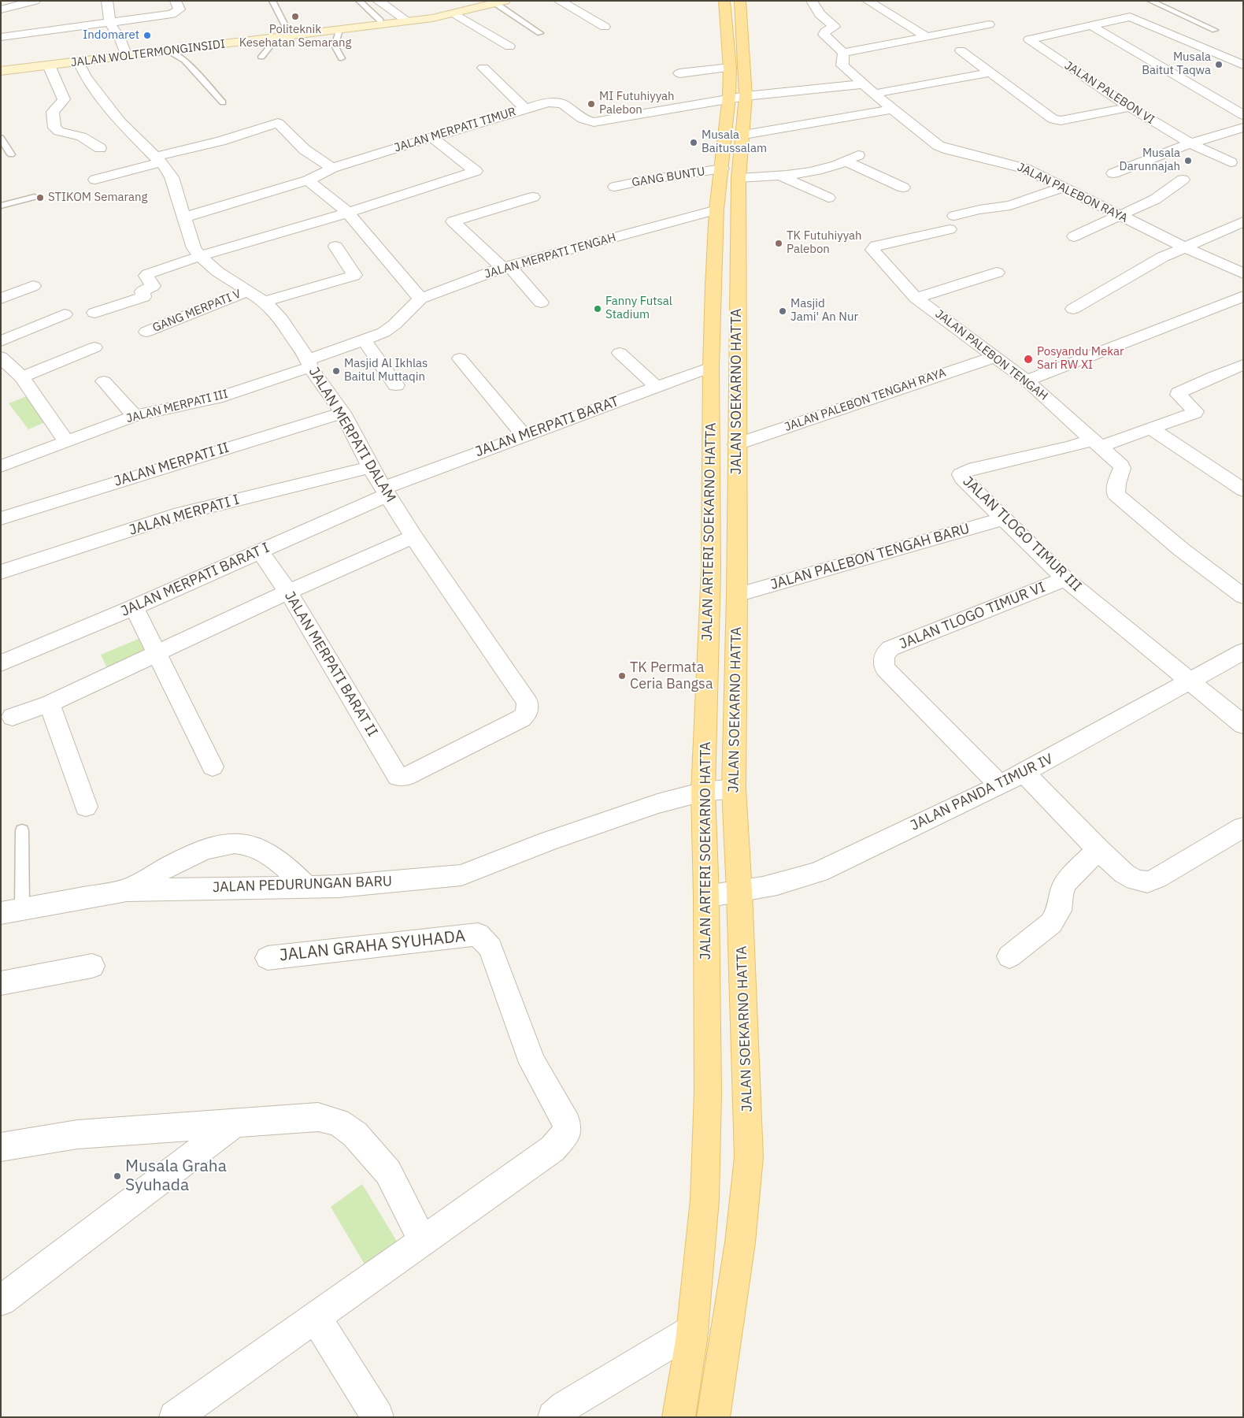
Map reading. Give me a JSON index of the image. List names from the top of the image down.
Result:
{
  "streets": {
    "main road": ["JALAN WOLTERMONGINSIDI", "JALAN SOEKARNO HATTA", "JALAN ARTERI SOEKARNO HATTA"],
    "street": [
      "JALAN PALEBON VI",
      "JALAN MERPATI TIMUR",
      "GANG BUNTU",
      "JALAN PALEBON RAYA",
      "JALAN MERPATI TENGAH",
      "GANG MERPATI V",
      "JALAN PALEBON TENGAH",
      "JALAN PALEBON TENGAH RAYA",
      "JALAN MERPATI III",
      "JALAN MERPATI BARAT",
      "JALAN MERPATI DALAM",
      "JALAN MERPATI II",
      "JALAN MERPATI I",
      "JALAN TLOGO TIMUR III",
      "JALAN PALEBON TENGAH BARU",
      "JALAN MERPATI BARAT I",
      "JALAN TLOGO TIMUR VI",
      "JALAN MERPATI BARAT II",
      "JALAN PANDA TIMUR IV",
      "JALAN PEDURUNGAN BARU",
      "JALAN GRAHA SYUHADA"
    ]
  },
  "crossings": [
    ["JALAN WOLTERMONGINSIDI", "JALAN MERPATI DALAM"],
    ["JALAN MERPATI TIMUR", "JALAN SOEKARNO HATTA"],
    ["JALAN MERPATI TIMUR", "JALAN MERPATI DALAM"],
    ["JALAN MERPATI TIMUR", "JALAN ARTERI SOEKARNO HATTA"],
    ["GANG BUNTU", "JALAN SOEKARNO HATTA"],
    ["GANG BUNTU", "JALAN ARTERI SOEKARNO HATTA"],
    ["JALAN PALEBON RAYA", "JALAN PALEBON TENGAH"],
    ["JALAN MERPATI TENGAH", "JALAN MERPATI III"],
    ["JALAN MERPATI TENGAH", "JALAN MERPATI DALAM"],
    ["JALAN MERPATI TENGAH", "JALAN ARTERI SOEKARNO HATTA"],
    ["GANG MERPATI V", "JALAN MERPATI DALAM"],
    ["JALAN PALEBON TENGAH", "JALAN PALEBON TENGAH RAYA"],
    ["JALAN PALEBON TENGAH", "JALAN TLOGO TIMUR III"],
    ["JALAN SOEKARNO HATTA", "JALAN PALEBON TENGAH RAYA"],
    ["JALAN SOEKARNO HATTA", "JALAN ARTERI SOEKARNO HATTA"],
    ["JALAN SOEKARNO HATTA", "JALAN PALEBON TENGAH BARU"],
    ["JALAN SOEKARNO HATTA", "JALAN PANDA TIMUR IV"],
    ["JALAN SOEKARNO HATTA", "JALAN PEDURUNGAN BARU"],
    ["JALAN MERPATI III", "JALAN MERPATI DALAM"],
    ["JALAN MERPATI BARAT", "JALAN MERPATI DALAM"],
    ["JALAN MERPATI BARAT", "JALAN ARTERI SOEKARNO HATTA"],
    ["JALAN MERPATI BARAT", "JALAN MERPATI BARAT I"],
    ["JALAN MERPATI DALAM", "JALAN MERPATI II"],
    ["JALAN MERPATI DALAM", "JALAN MERPATI I"],
    ["JALAN MERPATI DALAM", "JALAN MERPATI BARAT I"],
    ["JALAN MERPATI DALAM", "JALAN MERPATI BARAT II"],
    ["JALAN ARTERI SOEKARNO HATTA", "JALAN PANDA TIMUR IV"],
    ["JALAN ARTERI SOEKARNO HATTA", "JALAN PEDURUNGAN BARU"],
    ["JALAN TLOGO TIMUR III", "JALAN PALEBON TENGAH BARU"],
    ["JALAN TLOGO TIMUR III", "JALAN TLOGO TIMUR VI"],
    ["JALAN TLOGO TIMUR III", "JALAN PANDA TIMUR IV"],
    ["JALAN MERPATI BARAT I", "JALAN MERPATI BARAT II"],
    ["JALAN TLOGO TIMUR VI", "JALAN PANDA TIMUR IV"]
  ],
  "places": [
    "Politeknik Kesehatan Semarang",
    "Indomaret",
    "Musala Baitut Taqwa",
    "MI Futuhiyyah Palebon",
    "Musala Baitussalam",
    "Musala Darunnajah",
    "STIKOM Semarang",
    "TK Futuhiyyah Palebon",
    "Fanny Futsal Stadium",
    "Masjid Jami' An Nur",
    "Posyandu Mekar Sari RW XI",
    "Masjid Al Ikhlas Baitul Muttaqin",
    "TK Permata Ceria Bangsa",
    "Musala Graha Syuhada"
  ]
}
